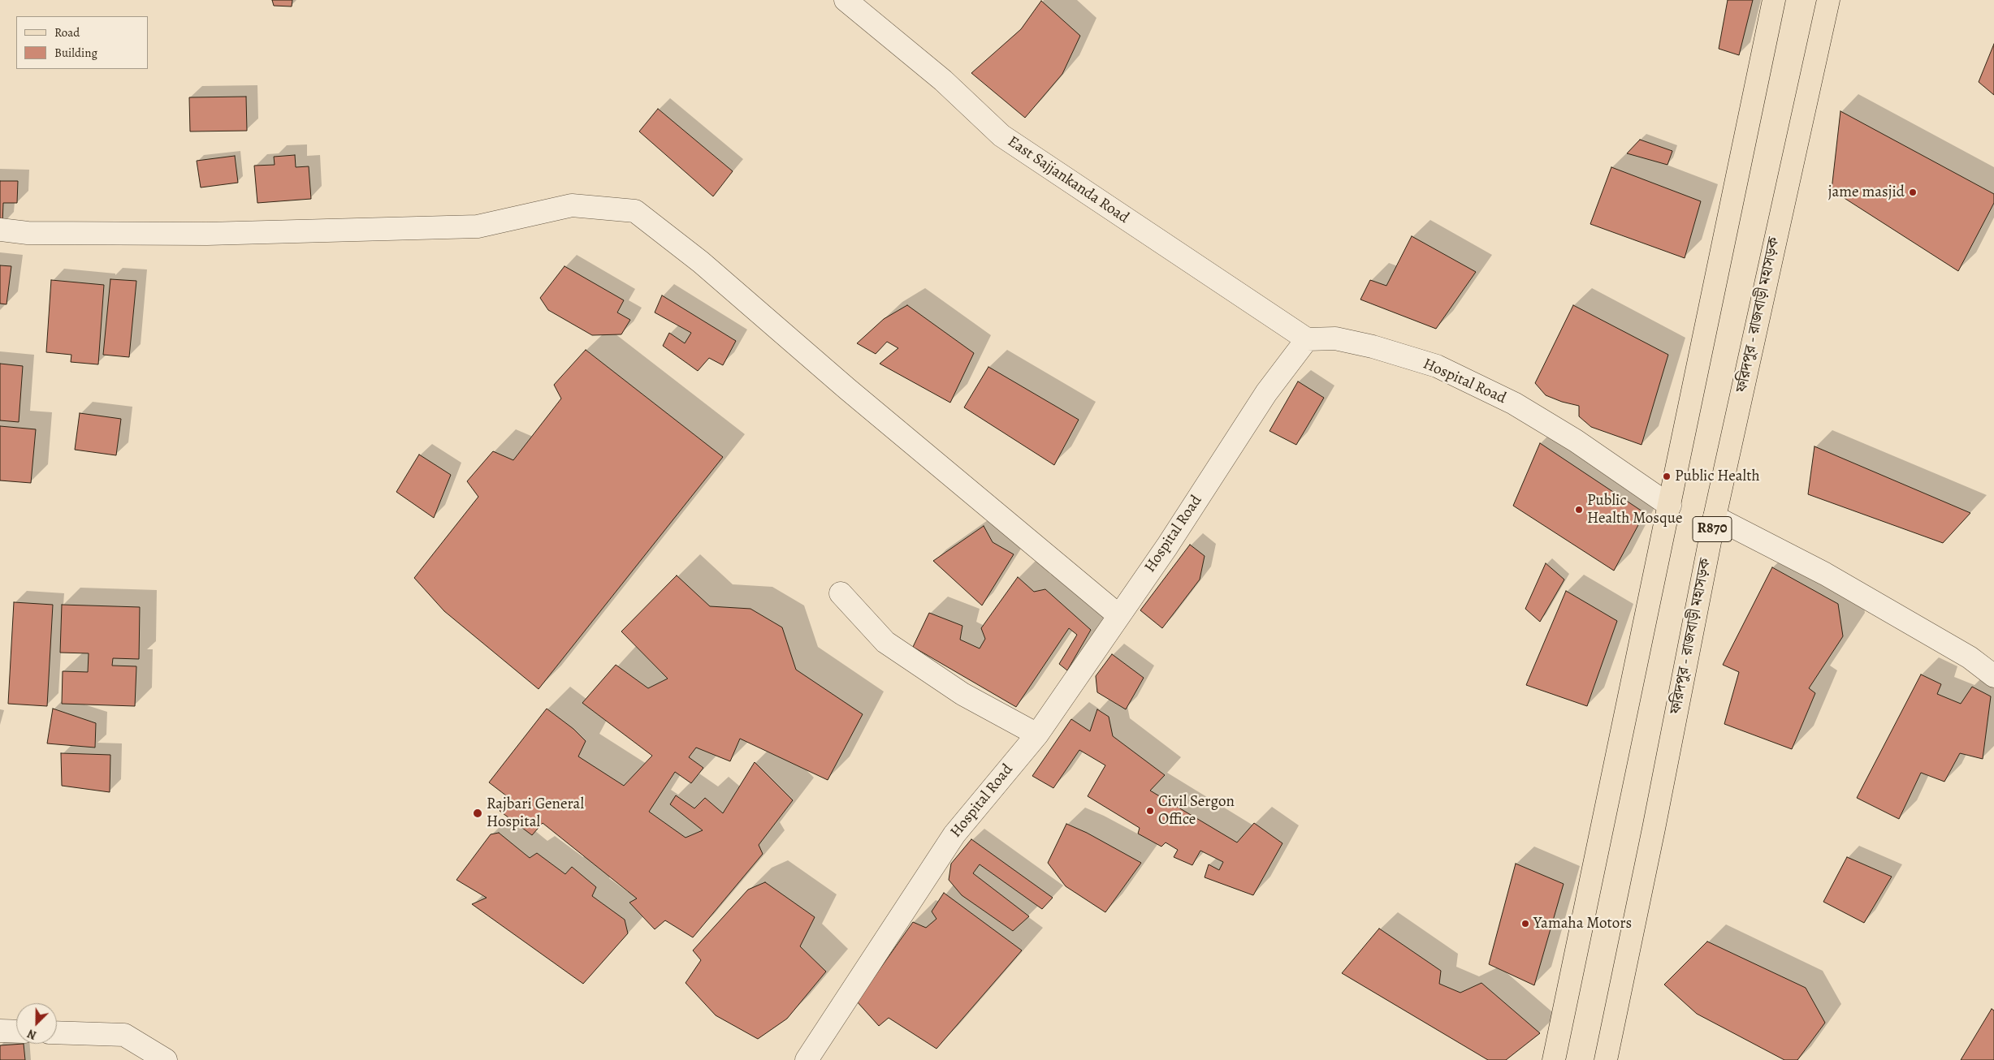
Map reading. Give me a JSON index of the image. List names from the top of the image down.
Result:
{
  "streets": {
    "main road": ["ফরিদপুর - রাজবাড়ী মহাসড়ক", "R870"],
    "street": ["East Sajjankanda Road", "Hospital Road"]
  },
  "crossings": [
    ["East Sajjankanda Road", "Hospital Road"]
  ],
  "places": [
    "jame masjid",
    "Public Health",
    "Public Health Mosque",
    "Civil Sergon Office",
    "Rajbari General Hospital",
    "Yamaha Motors"
  ],
  "legend": ["Road", "Building"],
  "north": "bottom left"
}
